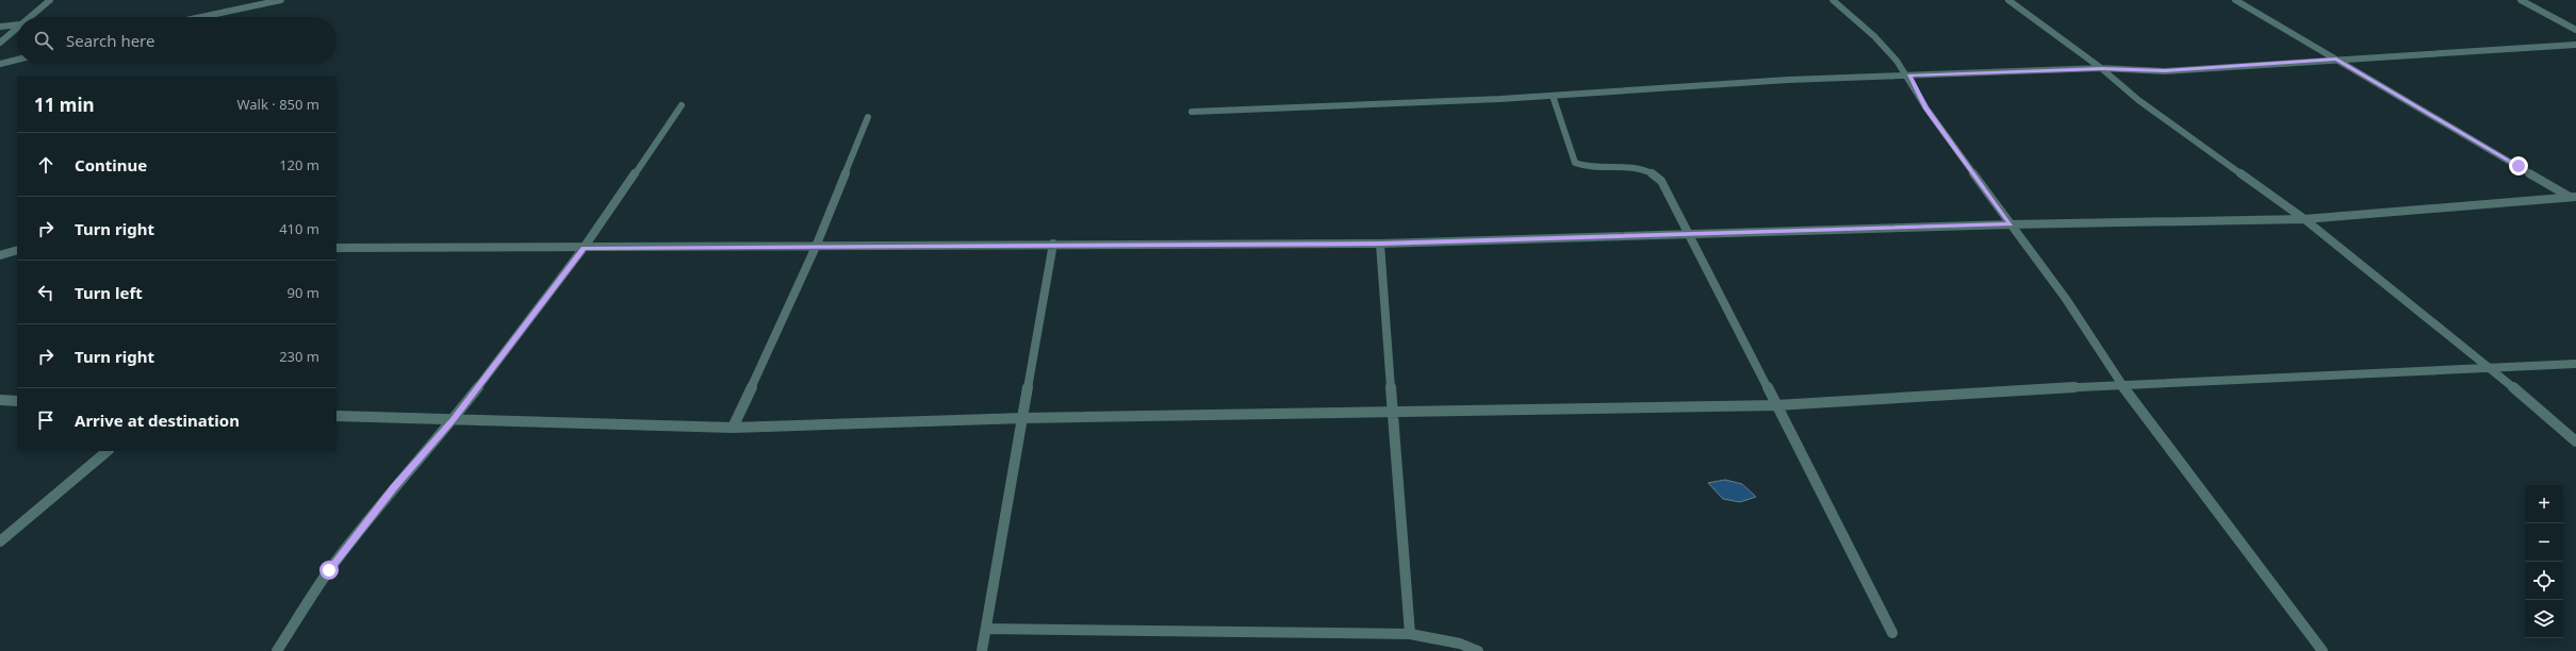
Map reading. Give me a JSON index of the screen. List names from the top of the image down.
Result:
{
  "page": {
    "search": "Search here",
    "heading": ["11 min", "Walk · 850 m"],
    "list": [
      ["Continue", "120 m"],
      ["Turn right", "410 m"],
      ["Turn left", "90 m"],
      ["Turn right", "230 m"],
      "Arrive at destination"
    ],
    "map_buttons": ["+", "−"]
  }
}
